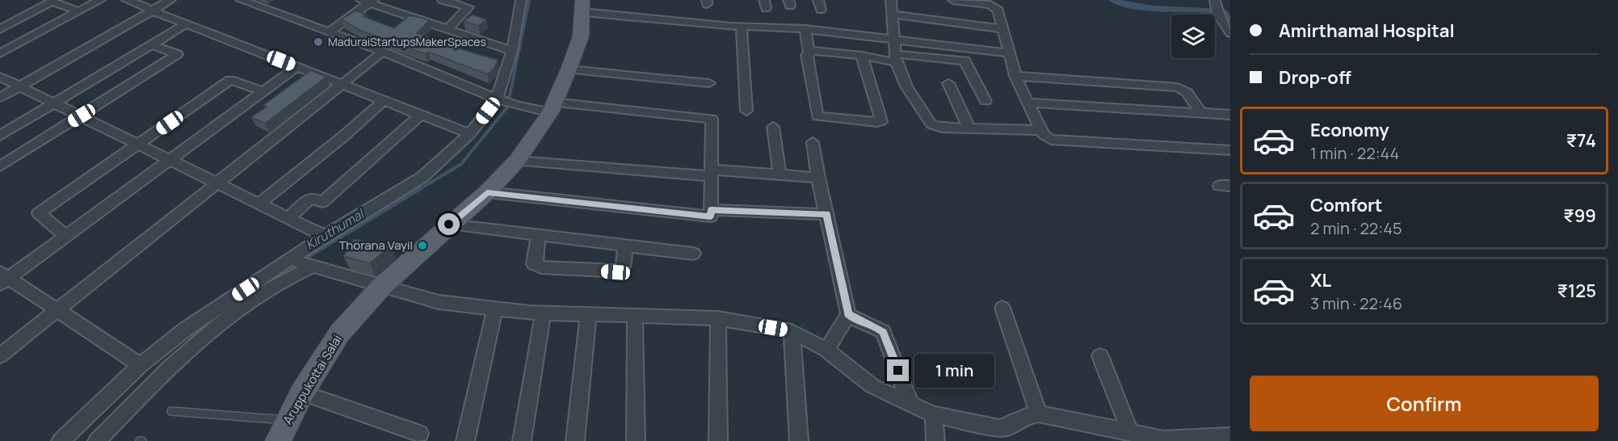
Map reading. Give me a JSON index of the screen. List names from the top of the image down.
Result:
{
  "streets": {
    "main road": ["Aruppukottai Salai"]
  },
  "water": ["Kiruthumal"],
  "places": ["MaduraiStartupsMakerSpaces", "Thorana Vayil"],
  "page": {
    "banner": ["Amirthamal Hospital", "Drop-off"],
    "list": [
      {
        "name": "Economy",
        "note": "1 min · 22:44",
        "value": "₹74"
      },
      {
        "name": "Comfort",
        "note": "2 min · 22:45",
        "value": "₹99"
      },
      {
        "name": "XL",
        "note": "3 min · 22:46",
        "value": "₹125"
      }
    ],
    "bubble": "1 min",
    "buttons": "Confirm"
  }
}
